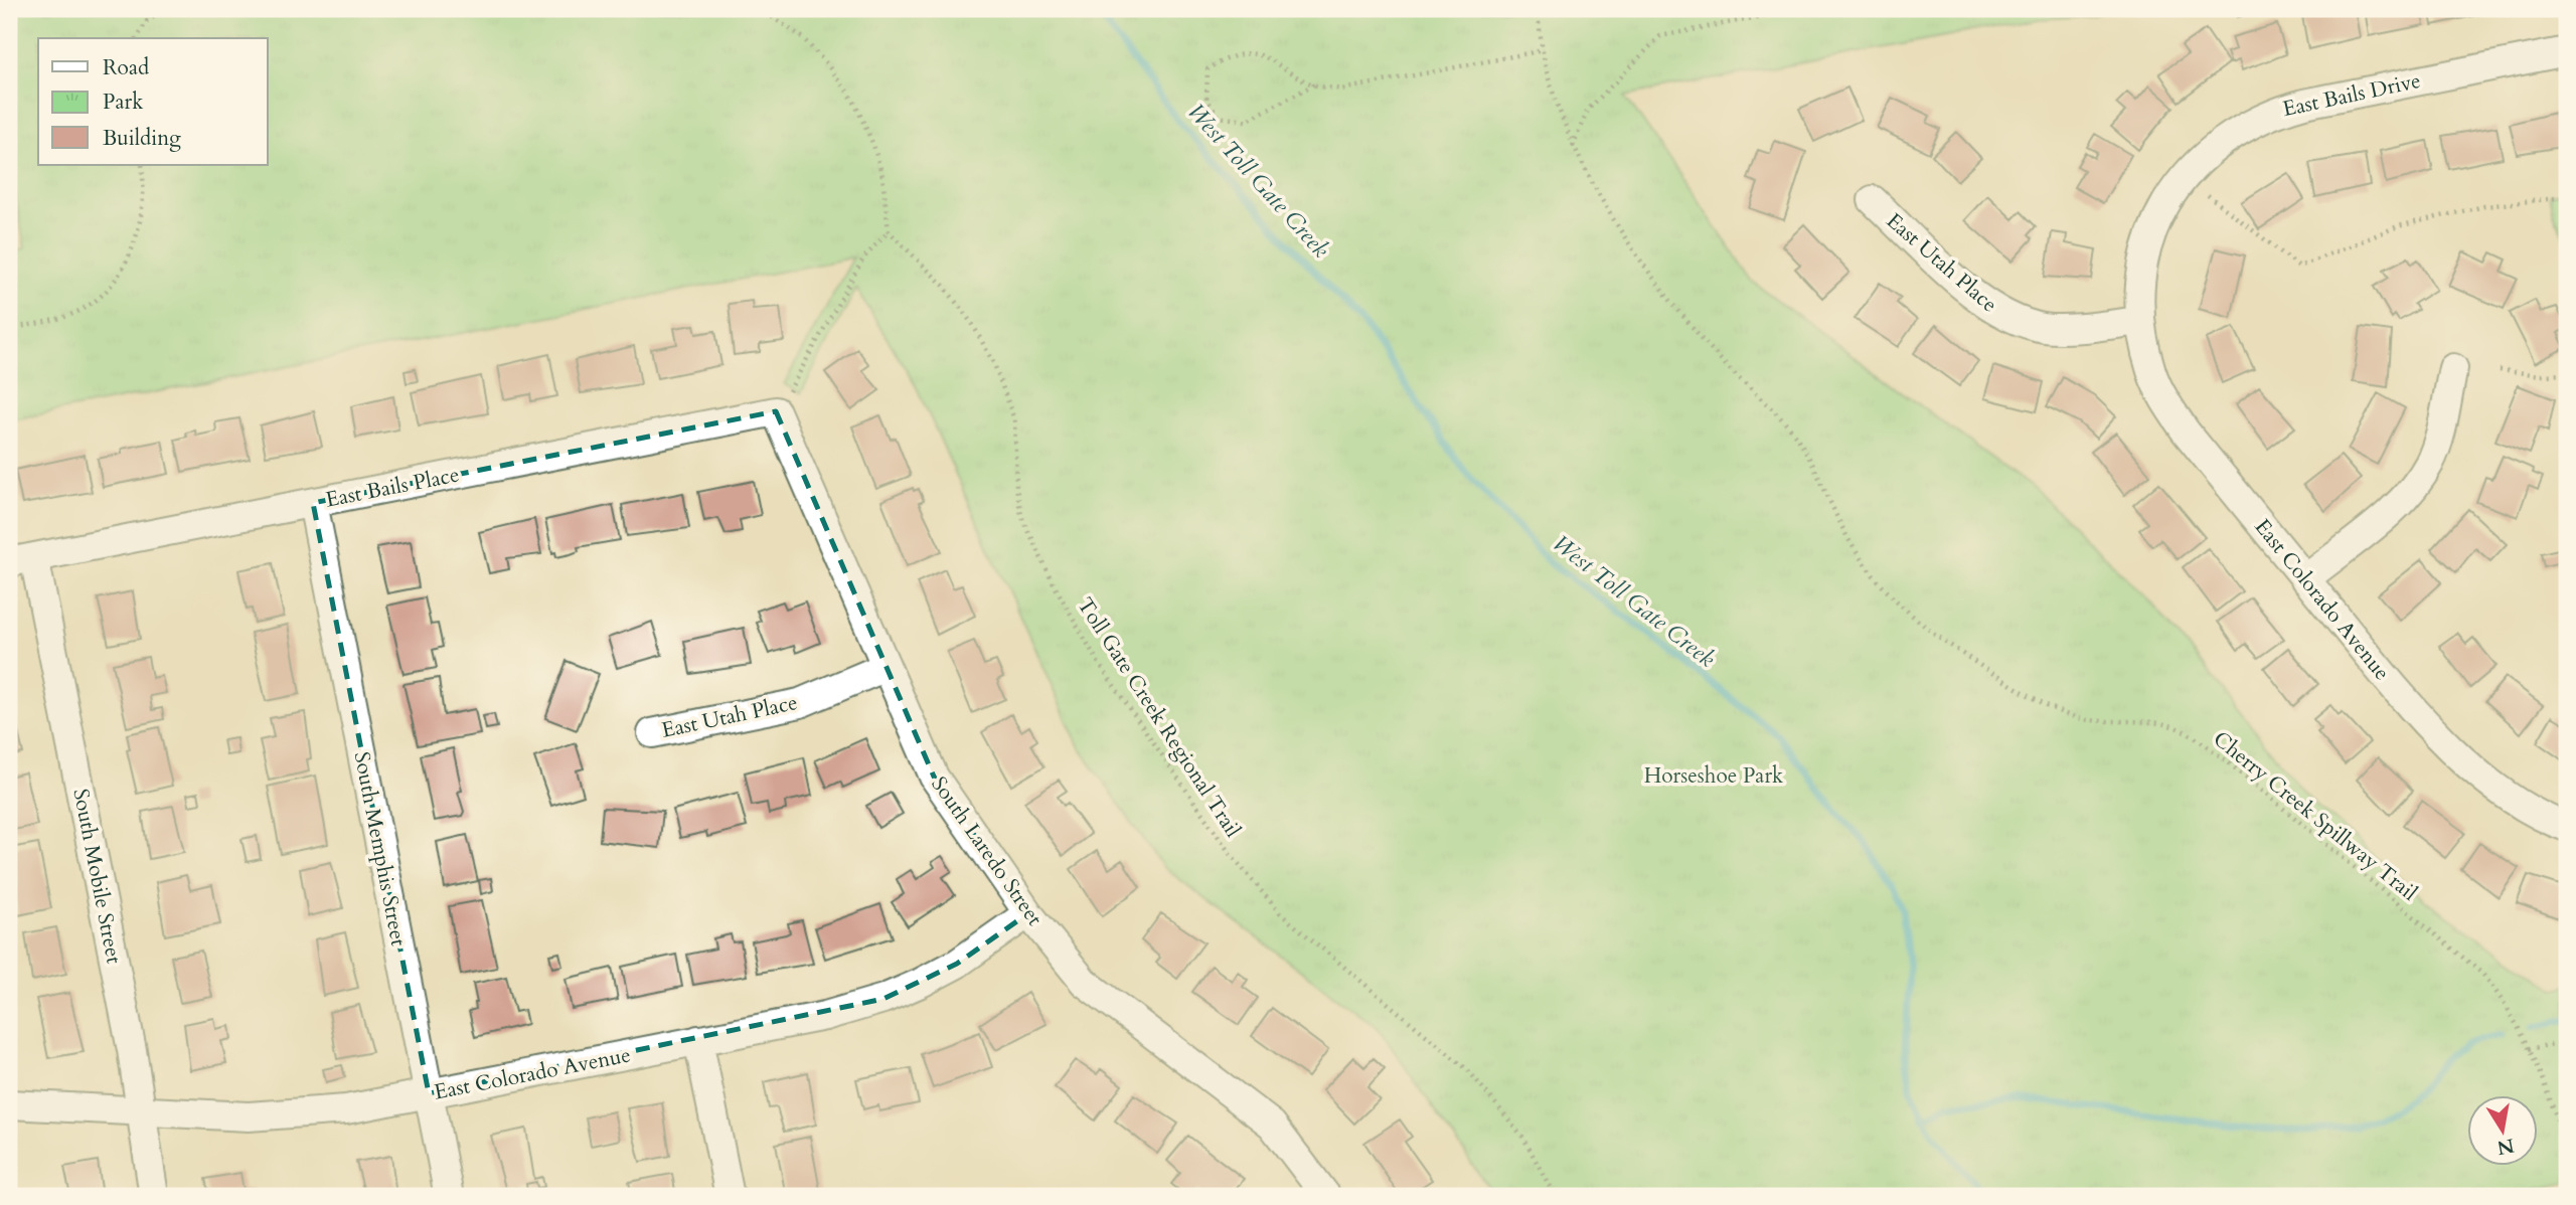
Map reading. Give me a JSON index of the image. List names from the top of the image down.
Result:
{
  "streets": {
    "street": [
      "East Bails Drive",
      "East Utah Place",
      "East Bails Place",
      "East Colorado Avenue",
      "South Memphis Street",
      "South Laredo Street",
      "South Mobile Street"
    ],
    "path": ["Toll Gate Creek Regional Trail", "Cherry Creek Spillway Trail"]
  },
  "crossings": [
    ["East Bails Drive", "East Utah Place"],
    ["East Bails Drive", "East Colorado Avenue"],
    ["East Utah Place", "East Colorado Avenue"],
    ["East Utah Place", "South Laredo Street"],
    ["East Bails Place", "South Memphis Street"],
    ["East Bails Place", "South Laredo Street"],
    ["East Bails Place", "South Mobile Street"],
    ["East Colorado Avenue", "South Memphis Street"],
    ["East Colorado Avenue", "South Laredo Street"],
    ["East Colorado Avenue", "South Mobile Street"]
  ],
  "water": ["West Toll Gate Creek"],
  "parks": ["Horseshoe Park"],
  "legend": ["Road", "Park", "Building"],
  "north": "bottom"
}
